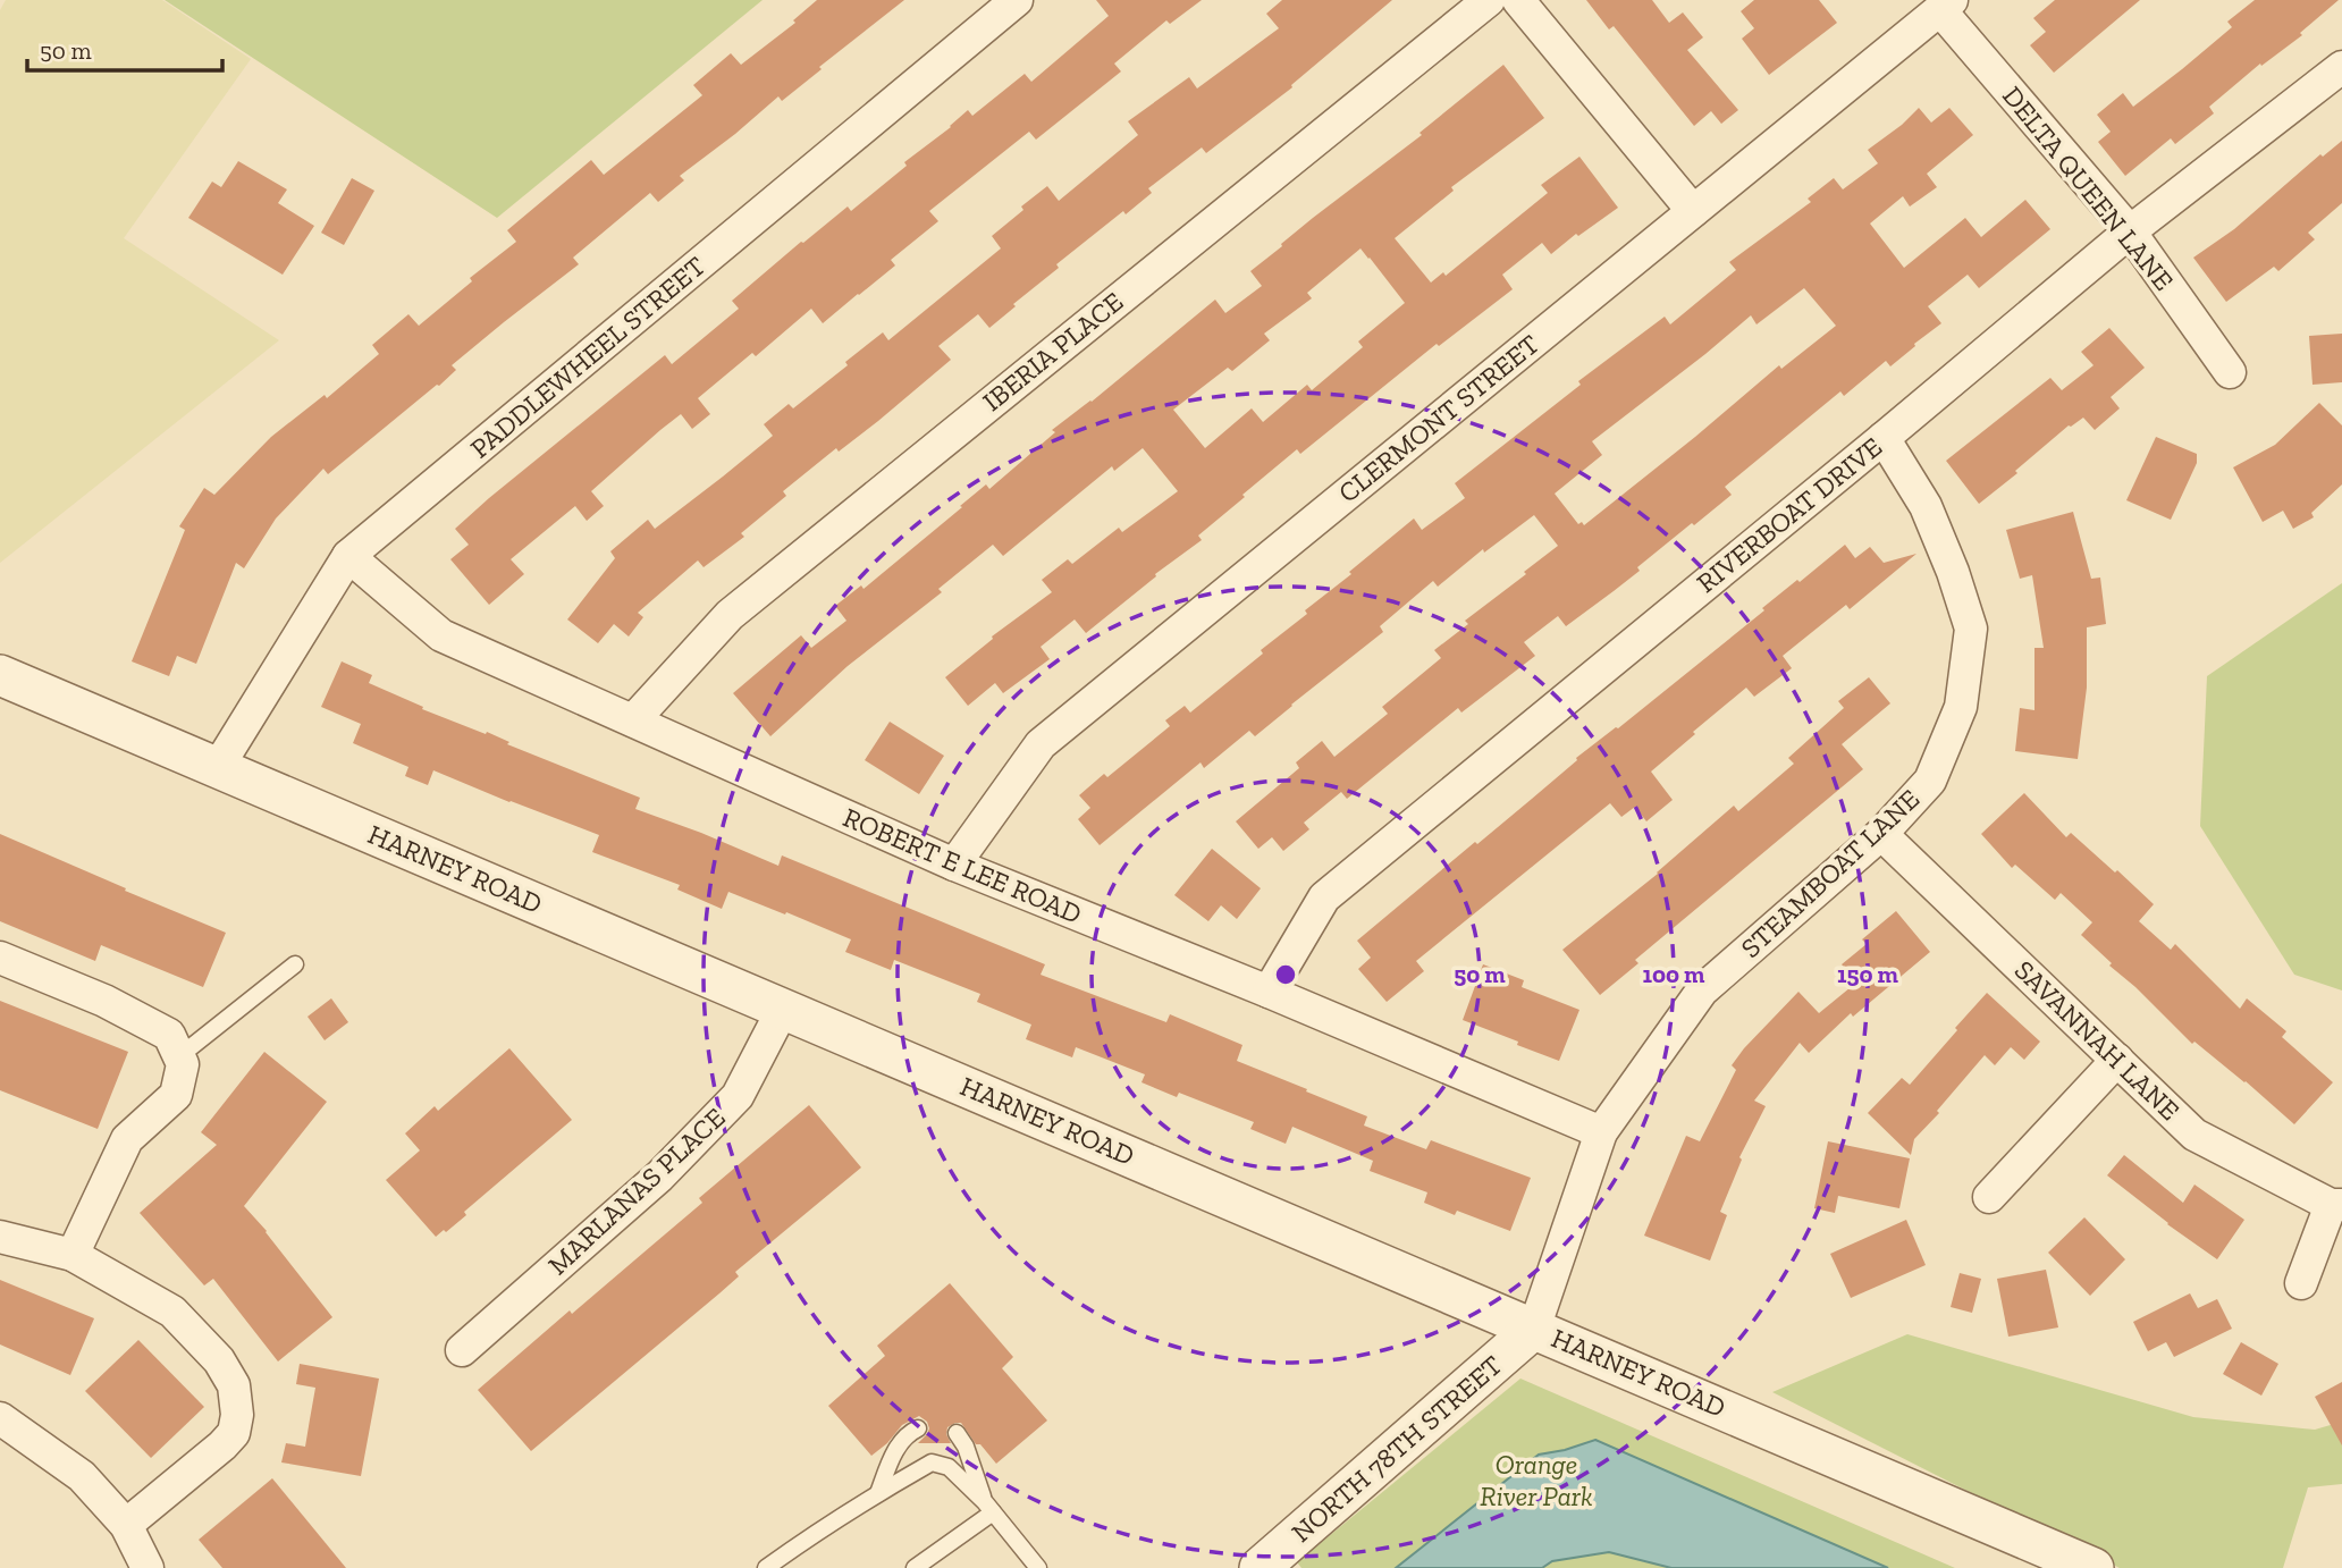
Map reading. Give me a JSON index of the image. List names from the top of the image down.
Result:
{
  "streets": {
    "street": [
      "DELTA QUEEN LANE",
      "IBERIA PLACE",
      "PADDLEWHEEL STREET",
      "CLERMONT STREET",
      "RIVERBOAT DRIVE",
      "ROBERT E LEE ROAD",
      "HARNEY ROAD",
      "STEAMBOAT LANE",
      "SAVANNAH LANE",
      "MARLANAS PLACE",
      "NORTH 78TH STREET"
    ]
  },
  "crossings": [
    ["DELTA QUEEN LANE", "CLERMONT STREET"],
    ["DELTA QUEEN LANE", "RIVERBOAT DRIVE"],
    ["IBERIA PLACE", "ROBERT E LEE ROAD"],
    ["PADDLEWHEEL STREET", "ROBERT E LEE ROAD"],
    ["PADDLEWHEEL STREET", "HARNEY ROAD"],
    ["CLERMONT STREET", "ROBERT E LEE ROAD"],
    ["RIVERBOAT DRIVE", "ROBERT E LEE ROAD"],
    ["RIVERBOAT DRIVE", "STEAMBOAT LANE"],
    ["ROBERT E LEE ROAD", "STEAMBOAT LANE"],
    ["HARNEY ROAD", "STEAMBOAT LANE"],
    ["HARNEY ROAD", "MARLANAS PLACE"],
    ["HARNEY ROAD", "NORTH 78TH STREET"],
    ["STEAMBOAT LANE", "SAVANNAH LANE"],
    ["STEAMBOAT LANE", "NORTH 78TH STREET"]
  ],
  "parks": ["Orange River Park"],
  "scale_bar": "50 m",
  "rings": ["50 m", "100 m", "150 m"]
}
